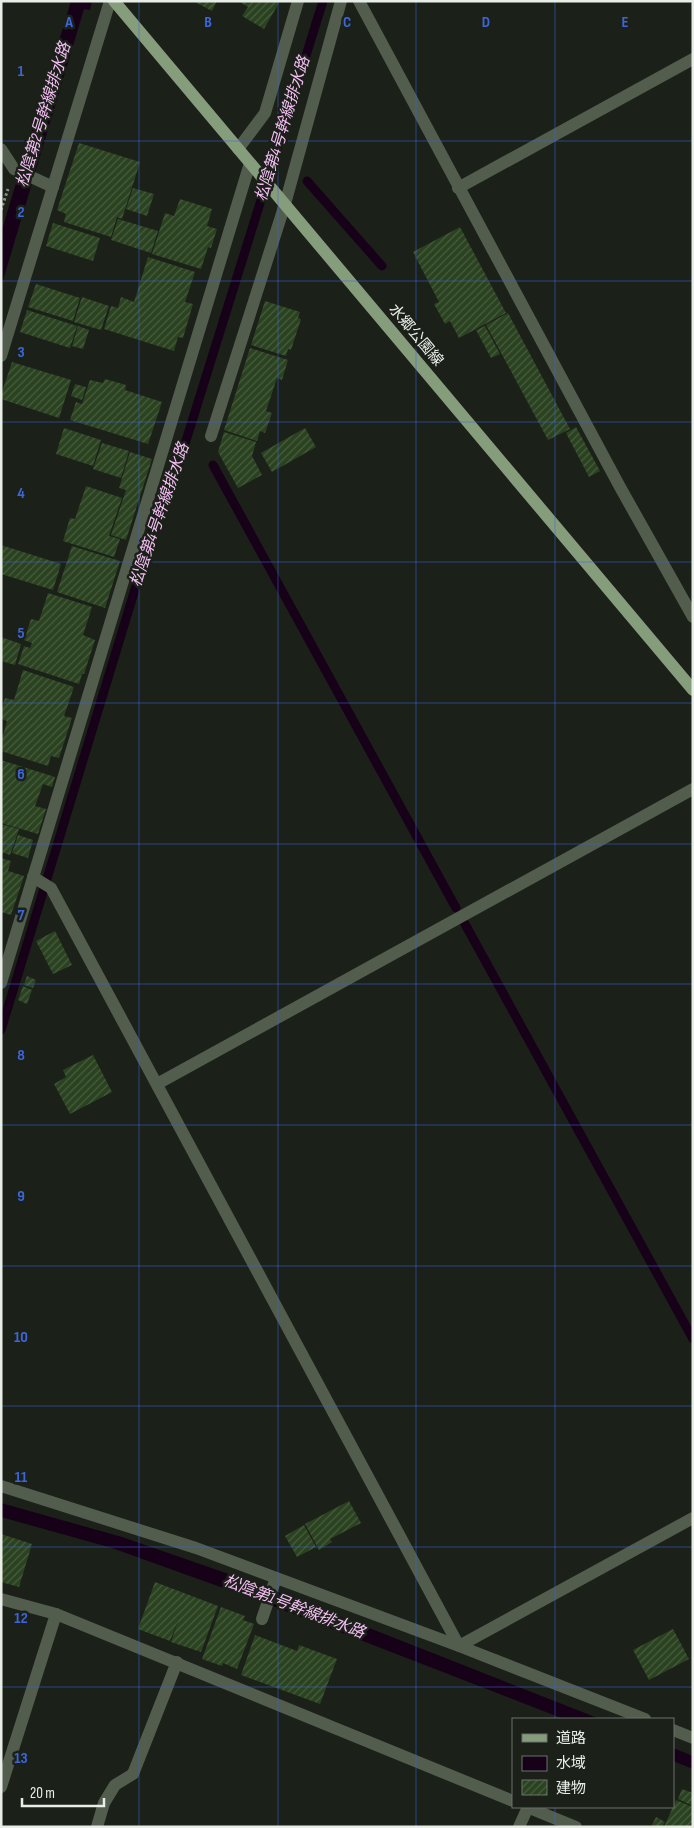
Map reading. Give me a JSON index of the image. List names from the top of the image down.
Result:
{
  "streets": {
    "main road": ["水郷公園線"]
  },
  "water": ["松陰第2号幹線排水路", "松陰第4号幹線排水路", "松陰第1号幹線排水路"],
  "legend": ["道路", "水域", "建物"],
  "scale_bar": "20 m",
  "grid": {
    "columns": [
      "A",
      "B",
      "C",
      "D",
      "E"
    ],
    "rows": [
      "1",
      "2",
      "3",
      "4",
      "5",
      "6",
      "7",
      "8",
      "9",
      "10",
      "11",
      "12",
      "13"
    ]
  }
}
